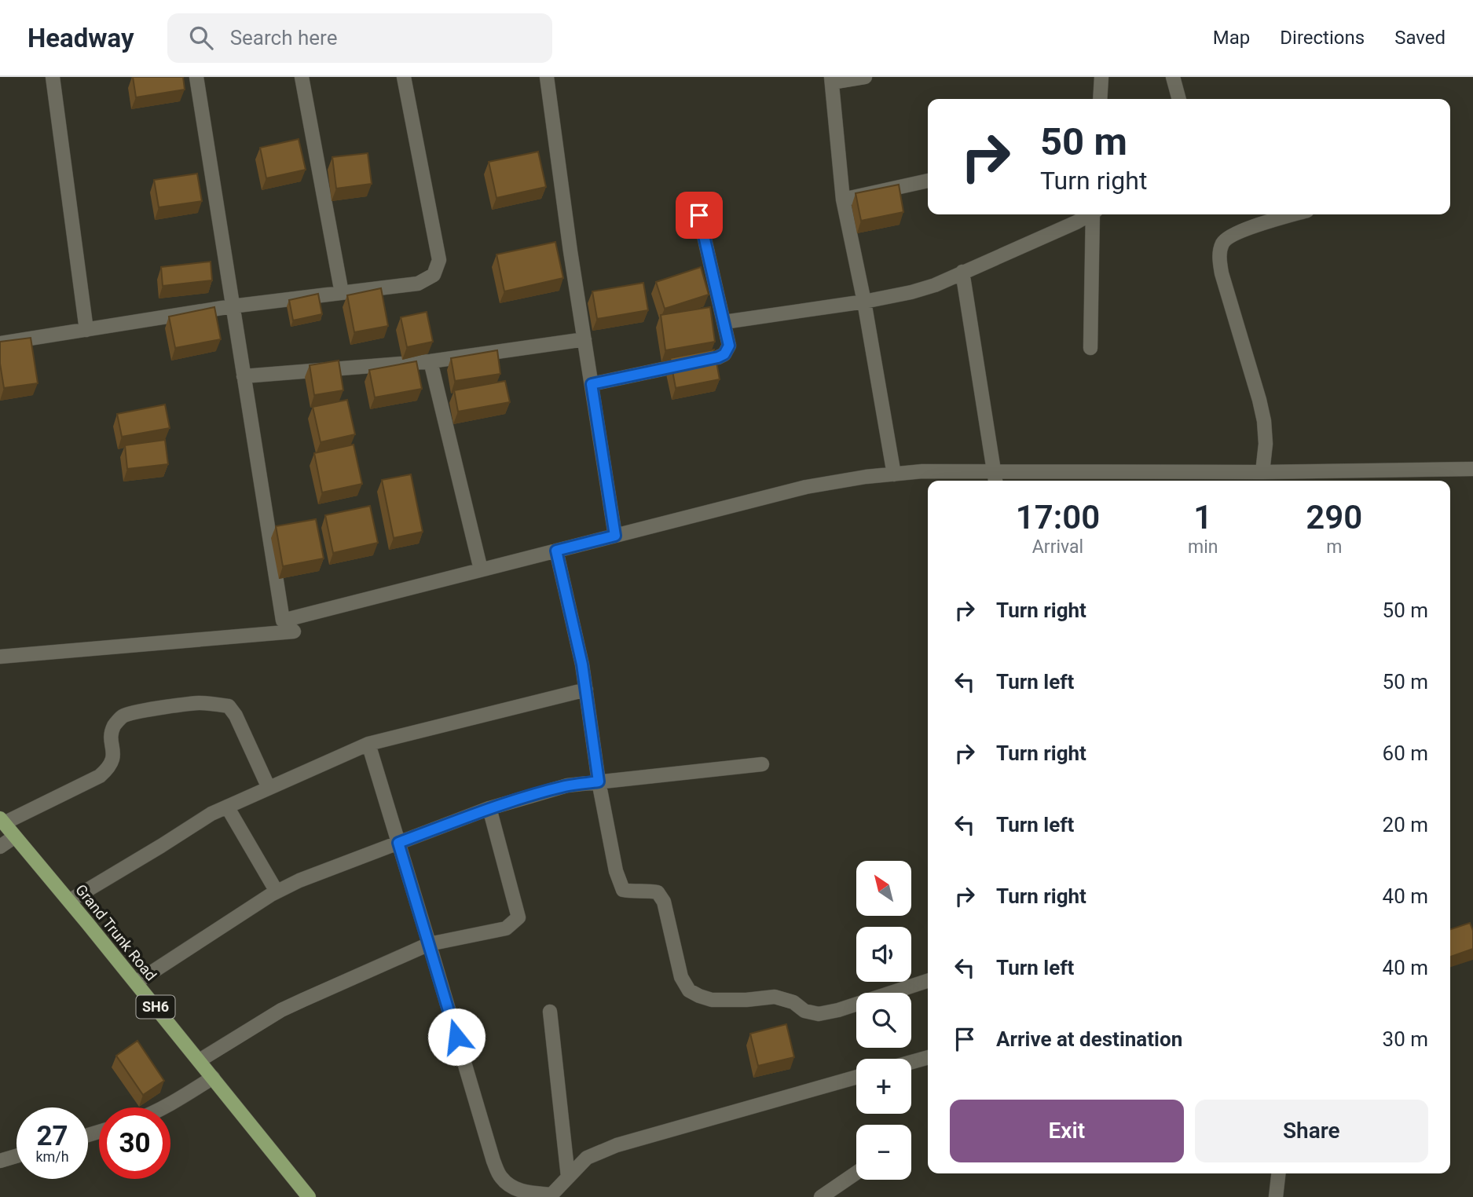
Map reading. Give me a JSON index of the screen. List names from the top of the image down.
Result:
{
  "streets": {
    "main road": ["Grand Trunk Road", "SH6"]
  },
  "north": "top left",
  "page": {
    "header": "Headway",
    "search": "Search here",
    "nav": ["Map", "Directions", "Saved"],
    "turn": ["50 m", "Turn right"],
    "eta": [
      "17:00",
      "Arrival",
      "1",
      "min",
      "290",
      "m"
    ],
    "list": [
      {
        "name": "Turn right",
        "value": "50 m"
      },
      {
        "name": "Turn left",
        "value": "50 m"
      },
      {
        "name": "Turn right",
        "value": "60 m"
      },
      {
        "name": "Turn left",
        "value": "20 m"
      },
      {
        "name": "Turn right",
        "value": "40 m"
      },
      {
        "name": "Turn left",
        "value": "40 m"
      },
      {
        "name": "Arrive at destination",
        "value": "30 m"
      }
    ],
    "map_buttons": ["+", "−"],
    "buttons": ["Exit", "Share"],
    "speed": "27 km/h",
    "limit": "30"
  }
}
